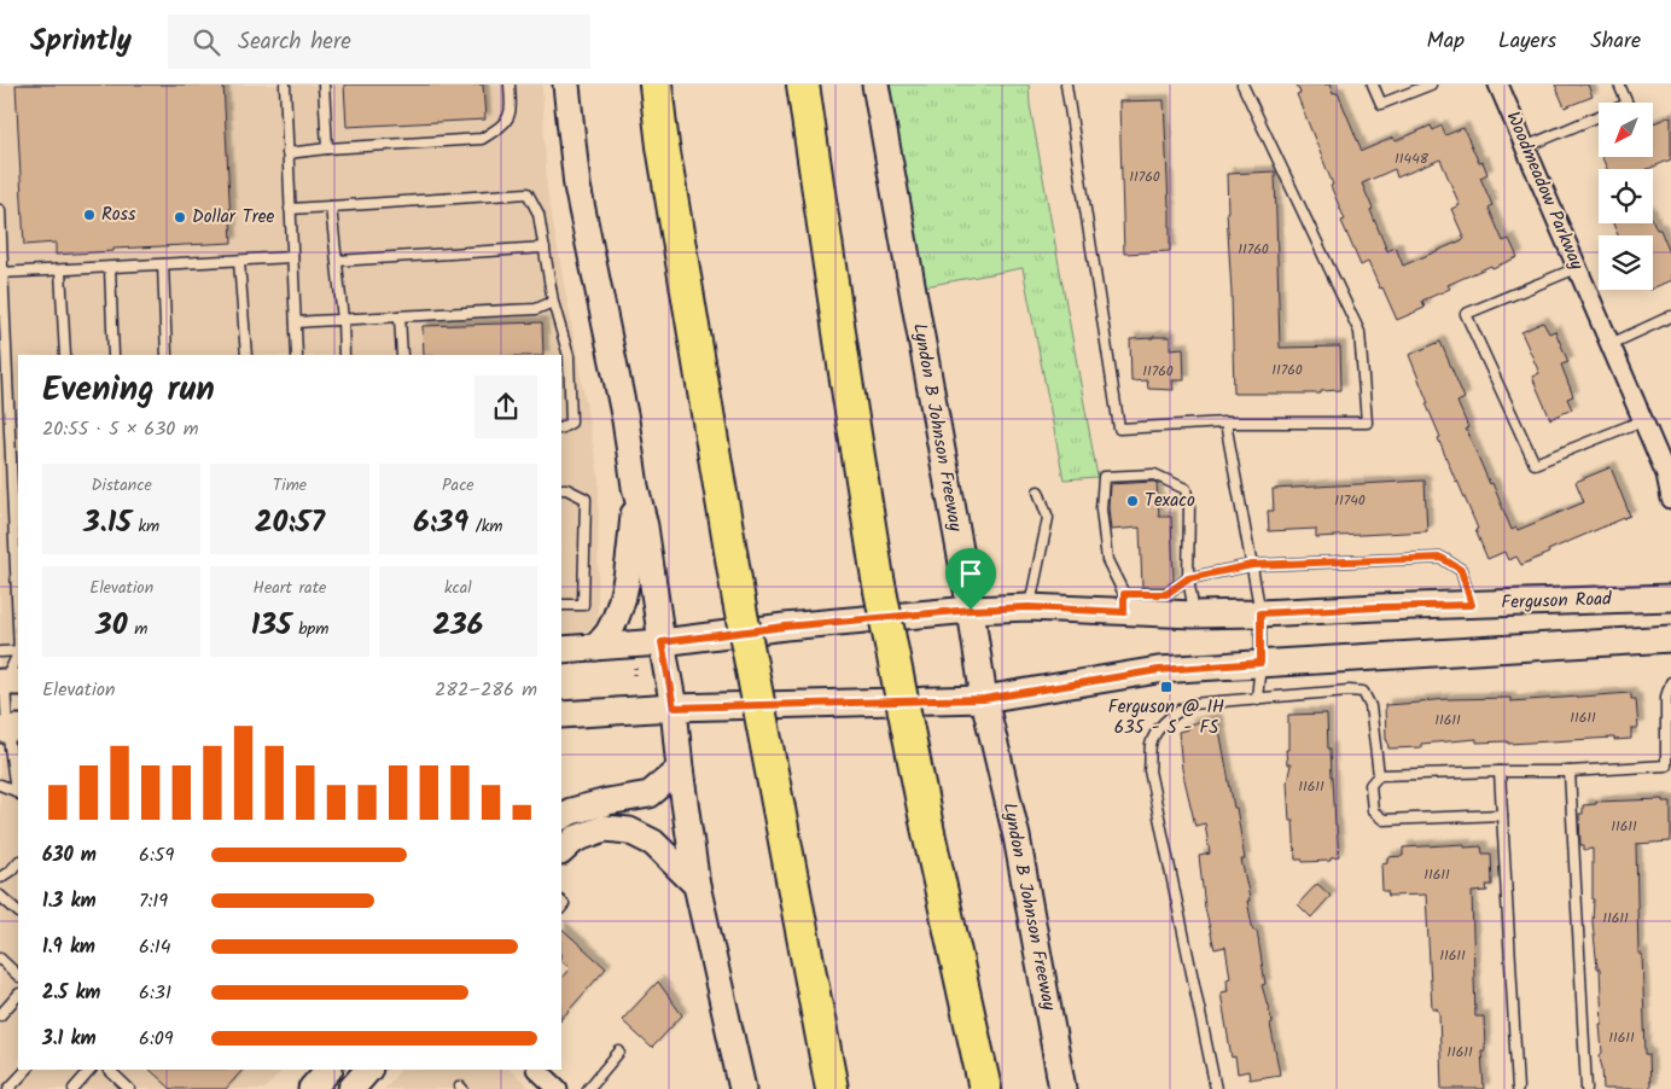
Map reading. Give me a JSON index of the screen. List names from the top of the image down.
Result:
{
  "streets": {
    "main road": ["Lyndon B Johnson Freeway", "Ferguson Road"],
    "street": ["Woodmeadow Parkway"]
  },
  "crossings": [
    ["Lyndon B Johnson Freeway", "Ferguson Road"]
  ],
  "places": {
    "other": ["Ross", "Dollar Tree", "Texaco"],
    "transit": ["Ferguson @ IH 635 - S - FS"]
  },
  "house_numbers": [
    "11448",
    "11760",
    "11760",
    "11760",
    "11760",
    "11740",
    "11611",
    "11611",
    "11611",
    "11611",
    "11611",
    "11611",
    "11611",
    "11611",
    "11611"
  ],
  "north": "bottom left",
  "page": {
    "header": "Sprintly",
    "search": "Search here",
    "nav": ["Map", "Layers", "Share"],
    "heading": ["Evening run", "20:55 · 5 × 630 m"],
    "stats": [
      ["Distance", "3.15 km"],
      ["Time", "20:57"],
      ["Pace", "6:39 /km"],
      ["Elevation", "30 m"],
      ["Heart rate", "135 bpm"],
      ["kcal", "236"]
    ],
    "chart": ["Elevation", "282–286 m"],
    "list": [
      {
        "name": "630 m",
        "note": "6:59"
      },
      {
        "name": "1.3 km",
        "note": "7:19"
      },
      {
        "name": "1.9 km",
        "note": "6:14"
      },
      {
        "name": "2.5 km",
        "note": "6:31"
      },
      {
        "name": "3.1 km",
        "note": "6:09"
      }
    ]
  }
}
